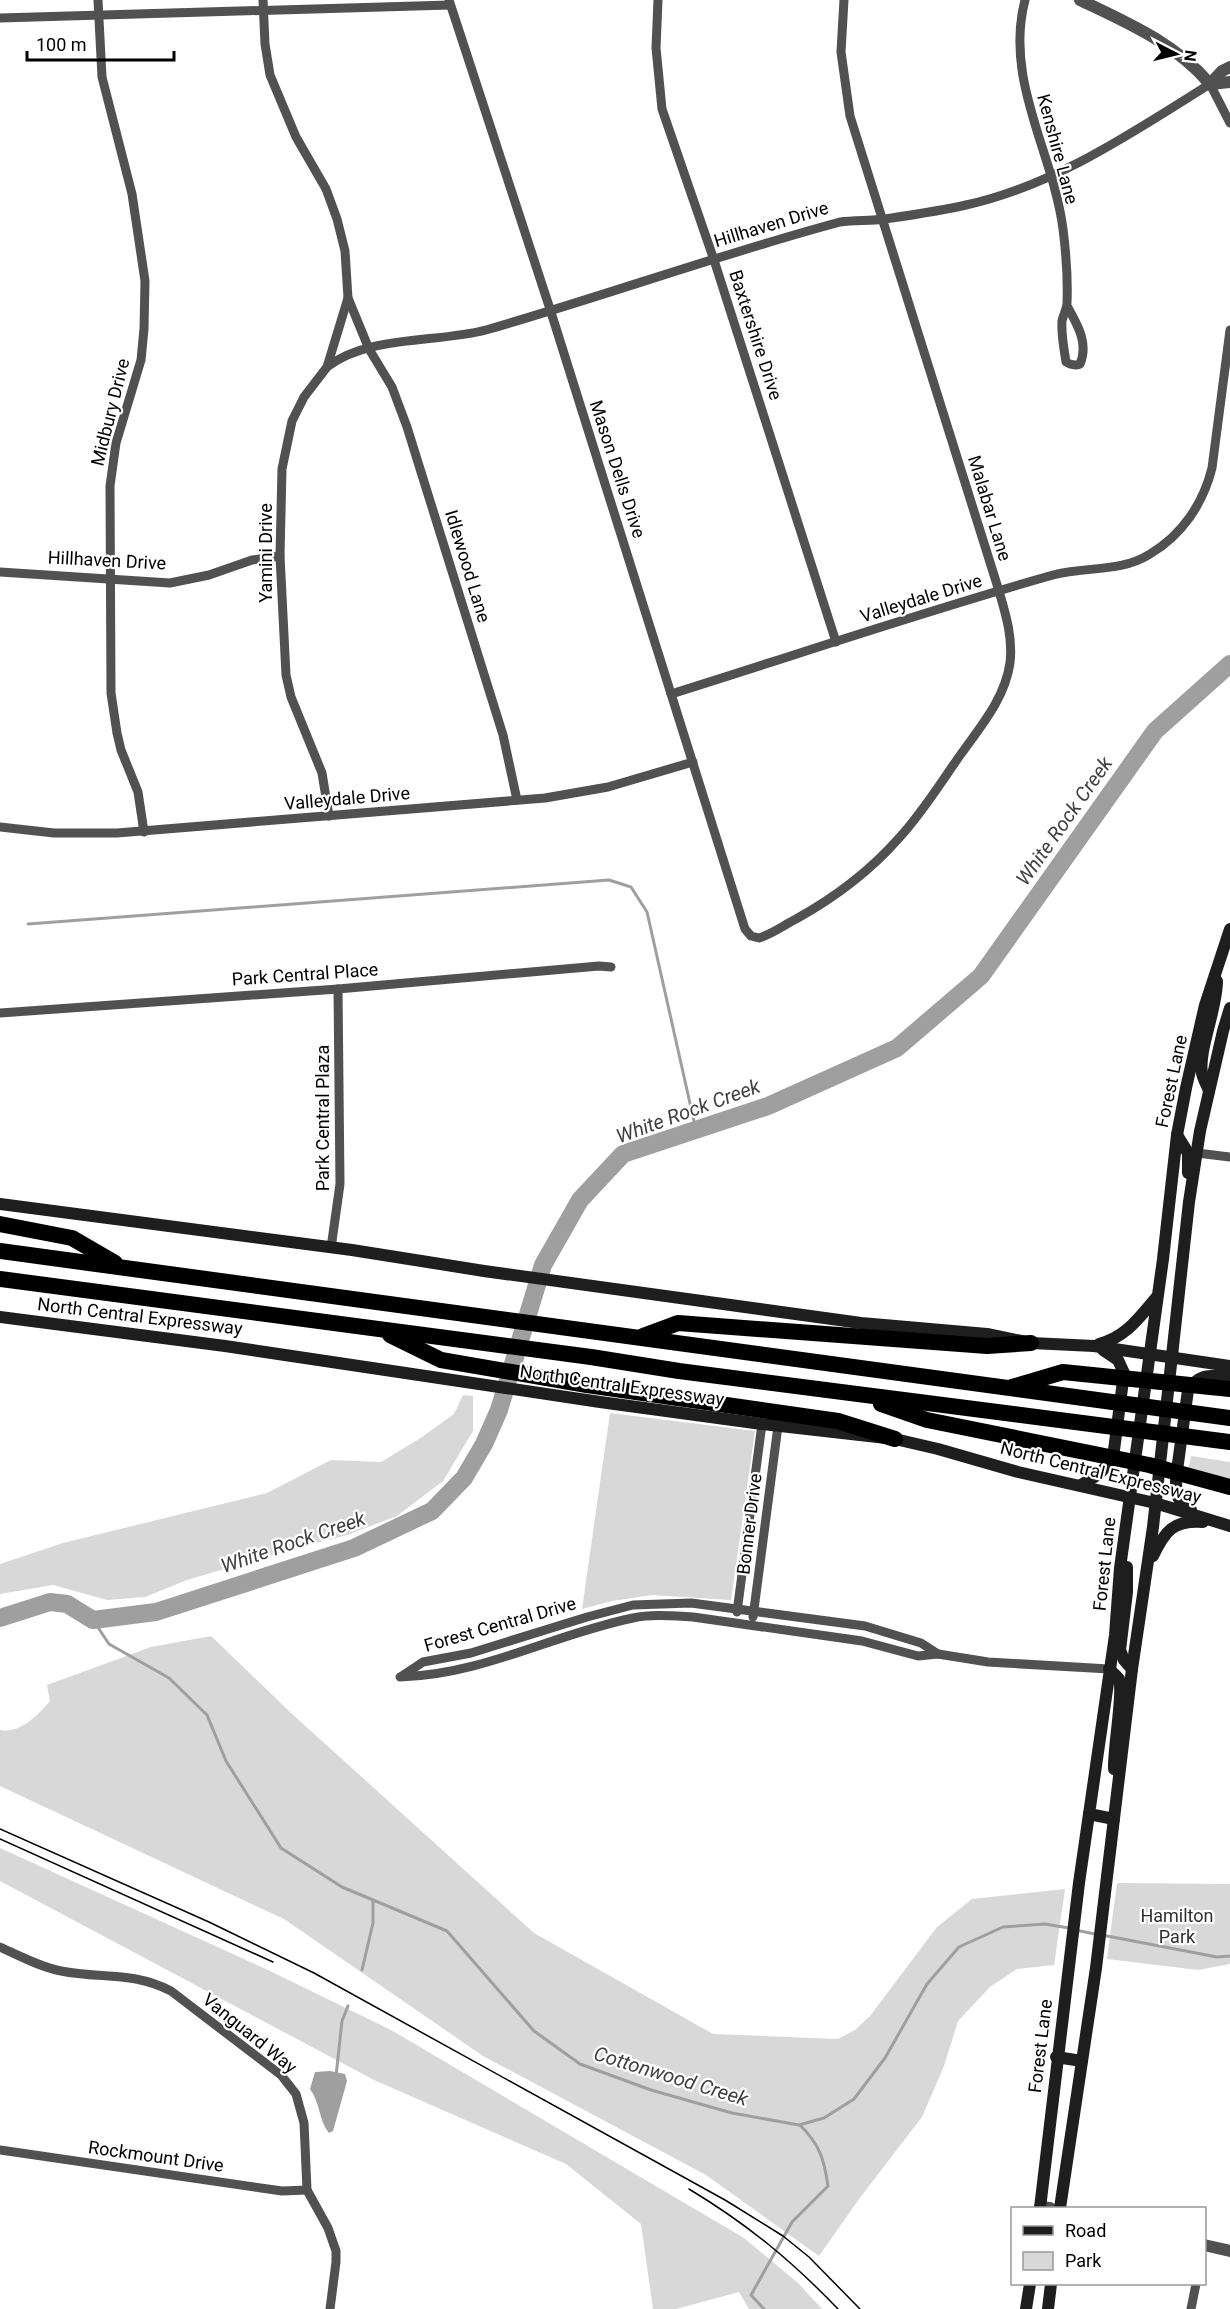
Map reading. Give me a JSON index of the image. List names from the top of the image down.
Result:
{
  "streets": {
    "highway": ["North Central Expressway"],
    "main road": ["Forest Lane"],
    "street": [
      "Kenshire Lane",
      "Hillhaven Drive",
      "Baxtershire Drive",
      "Midbury Drive",
      "Mason Dells Drive",
      "Malabar Lane",
      "Yamini Drive",
      "Idlewood Lane",
      "Valleydale Drive",
      "Park Central Place",
      "Park Central Plaza",
      "Bonner Drive",
      "Forest Central Drive",
      "Vanguard Way",
      "Rockmount Drive"
    ]
  },
  "crossings": [
    ["Kenshire Lane", "Hillhaven Drive"],
    ["Hillhaven Drive", "Baxtershire Drive"],
    ["Hillhaven Drive", "Midbury Drive"],
    ["Hillhaven Drive", "Mason Dells Drive"],
    ["Hillhaven Drive", "Malabar Lane"],
    ["Hillhaven Drive", "Yamini Drive"],
    ["Hillhaven Drive", "Idlewood Lane"],
    ["Baxtershire Drive", "Valleydale Drive"],
    ["Midbury Drive", "Valleydale Drive"],
    ["Mason Dells Drive", "Malabar Lane"],
    ["Mason Dells Drive", "Valleydale Drive"],
    ["Malabar Lane", "Valleydale Drive"],
    ["Yamini Drive", "Idlewood Lane"],
    ["Yamini Drive", "Valleydale Drive"],
    ["Idlewood Lane", "Valleydale Drive"],
    ["Park Central Place", "Park Central Plaza"],
    ["Forest Lane", "North Central Expressway"],
    ["Forest Lane", "Forest Central Drive"],
    ["North Central Expressway", "Bonner Drive"],
    ["Bonner Drive", "Forest Central Drive"],
    ["Vanguard Way", "Rockmount Drive"]
  ],
  "water": ["White Rock Creek", "Cottonwood Creek"],
  "parks": ["Hamilton Park"],
  "legend": ["Road", "Park"],
  "scale_bar": "100 m",
  "north": "right"
}
